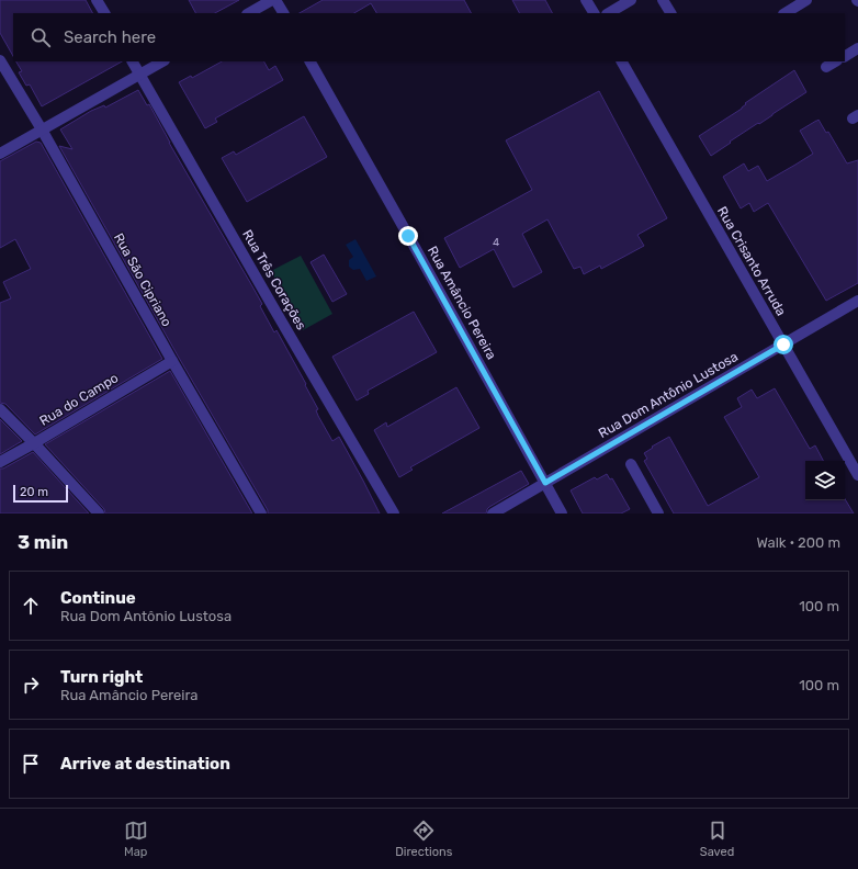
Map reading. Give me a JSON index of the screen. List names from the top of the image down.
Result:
{
  "streets": {
    "street": [
      "Rua Crisanto Arruda",
      "Rua São Cipriano",
      "Rua Três Corações",
      "Rua Amâncio Pereira",
      "Rua Dom Antônio Lustosa",
      "Rua do Campo"
    ]
  },
  "crossings": [
    ["Rua Crisanto Arruda", "Rua Dom Antônio Lustosa"],
    ["Rua São Cipriano", "Rua do Campo"],
    ["Rua Amâncio Pereira", "Rua Dom Antônio Lustosa"]
  ],
  "house_numbers": ["4"],
  "scale_bar": "20 m",
  "page": {
    "search": "Search here",
    "scale": "20 m",
    "heading": ["3 min", "Walk · 200 m"],
    "list": [
      ["Continue", "Rua Dom Antônio Lustosa", "100 m"],
      ["Turn right", "Rua Amâncio Pereira", "100 m"],
      "Arrive at destination"
    ],
    "nav": ["Map", "Directions", "Saved"]
  }
}
